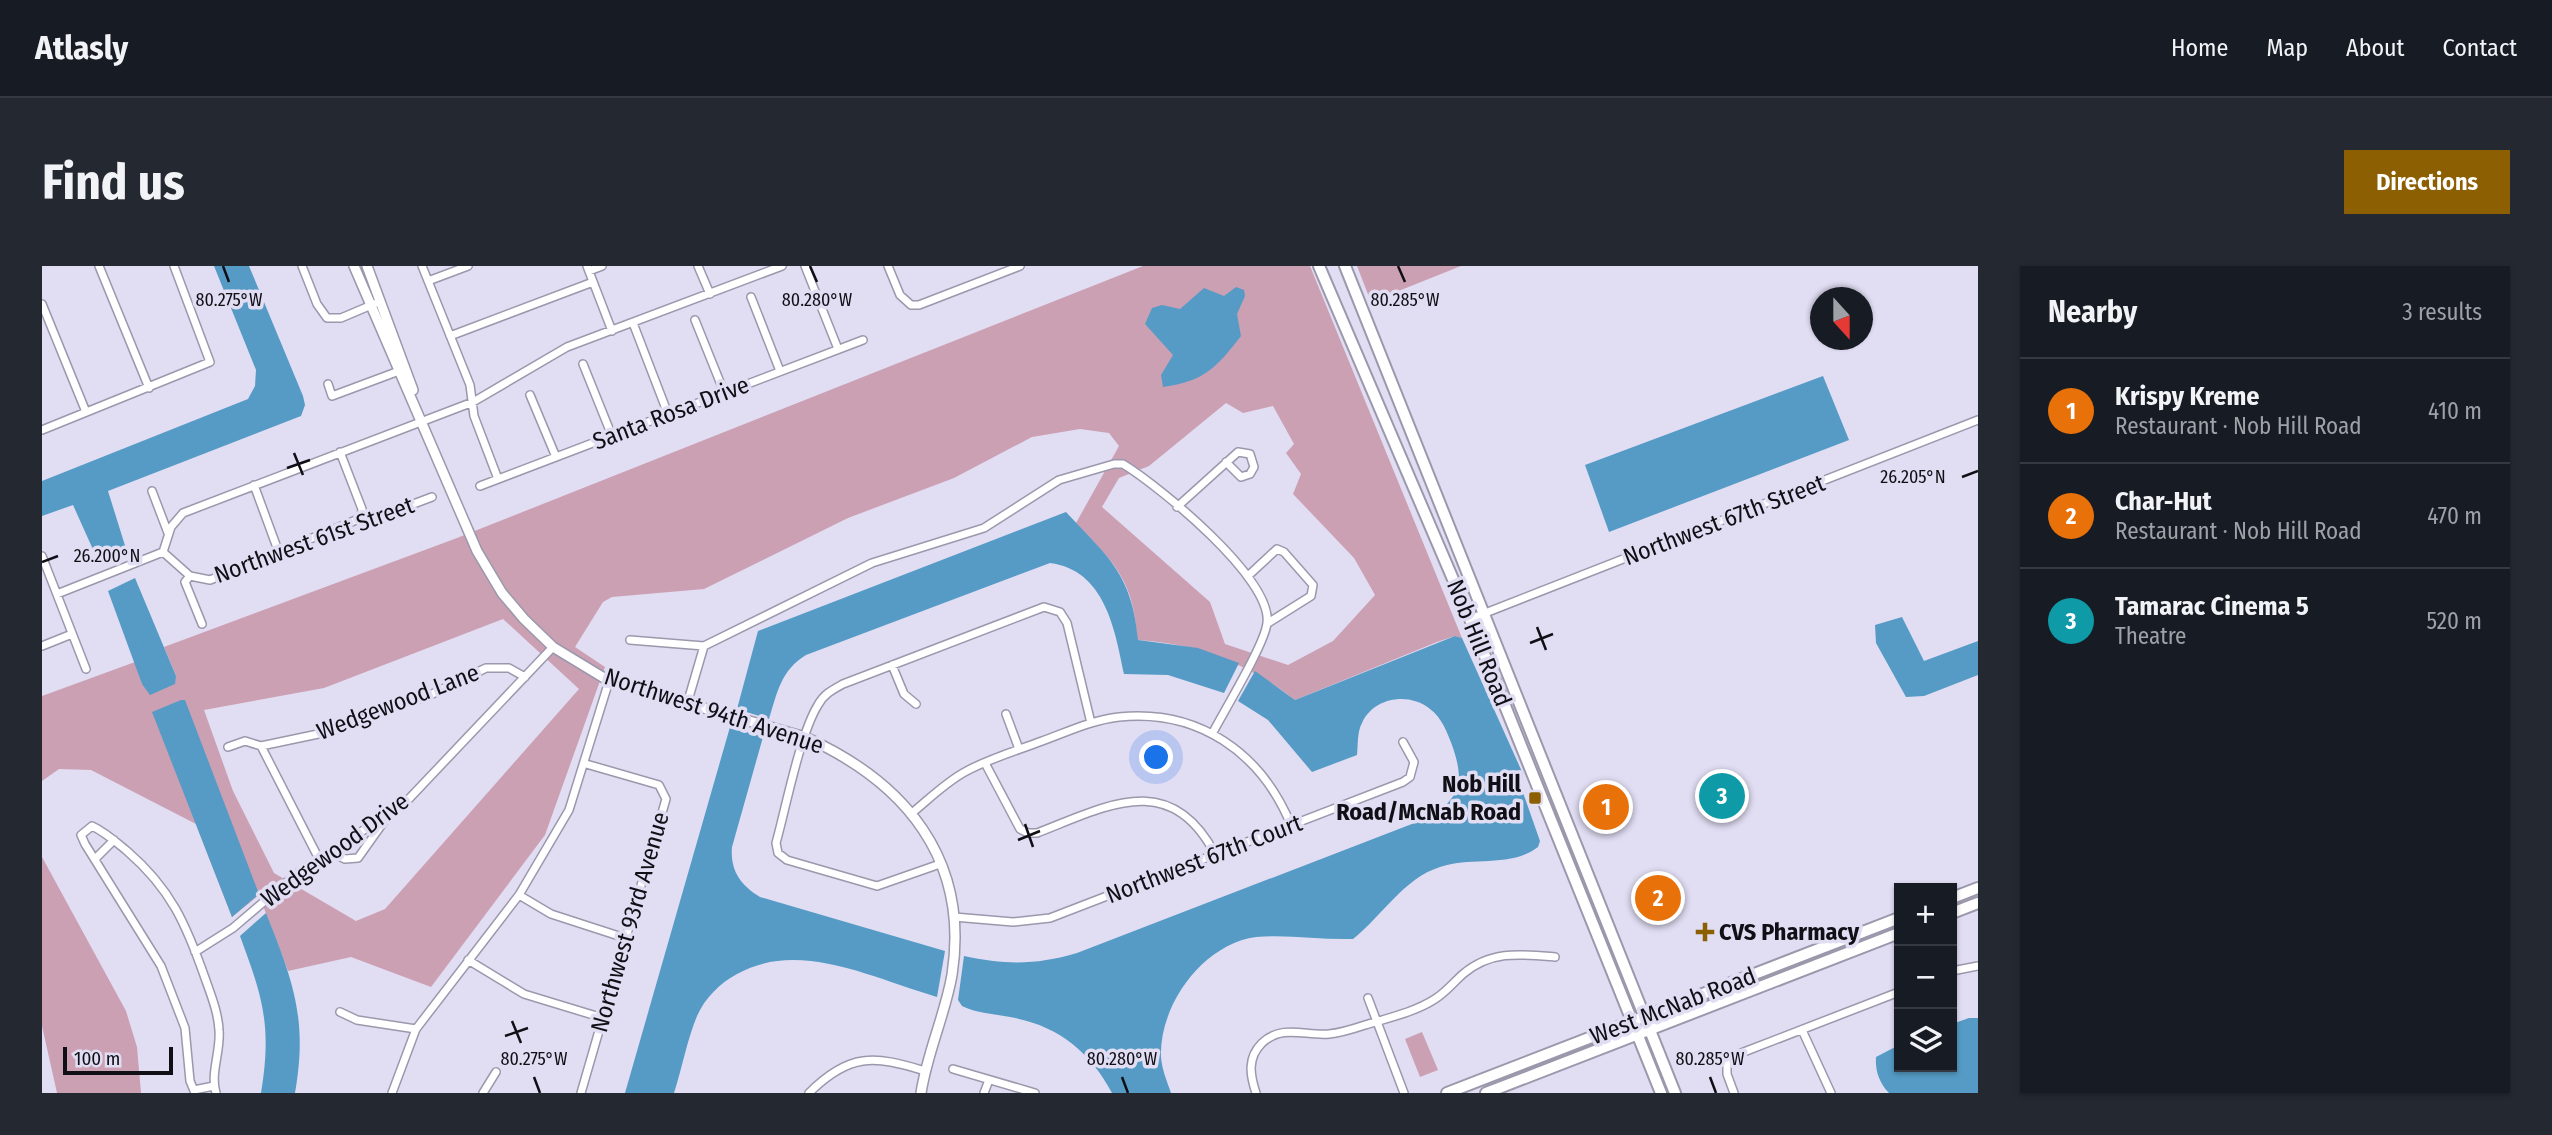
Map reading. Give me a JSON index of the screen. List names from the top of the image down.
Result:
{
  "streets": {
    "main road": ["Nob Hill Road", "West McNab Road"],
    "street": [
      "Santa Rosa Drive",
      "Northwest 67th Street",
      "Northwest 61st Street",
      "Wedgewood Lane",
      "Northwest 94th Avenue",
      "Wedgewood Drive",
      "Northwest 67th Court",
      "Northwest 93rd Avenue"
    ]
  },
  "crossings": [
    ["Northwest 67th Street", "Nob Hill Road"],
    ["Nob Hill Road", "West McNab Road"],
    ["Wedgewood Lane", "Wedgewood Drive"],
    ["Northwest 94th Avenue", "Wedgewood Drive"],
    ["Northwest 94th Avenue", "Northwest 67th Court"]
  ],
  "places": {
    "transit": ["Nob Hill Road/McNab Road"],
    "health": ["CVS Pharmacy"]
  },
  "scale_bar": "100 m",
  "north": "bottom",
  "page": {
    "header": "Atlasly",
    "nav": [
      "Home",
      "Map",
      "About",
      "Contact"
    ],
    "buttons": "Directions",
    "title": "Find us",
    "heading": ["Nearby", "3 results"],
    "list": [
      {
        "mark": "1",
        "name": "Krispy Kreme",
        "note": "Restaurant · Nob Hill Road",
        "value": "410 m"
      },
      {
        "mark": "2",
        "name": "Char-Hut",
        "note": "Restaurant · Nob Hill Road",
        "value": "470 m"
      },
      {
        "mark": "3",
        "name": "Tamarac Cinema 5",
        "note": "Theatre",
        "value": "520 m"
      }
    ],
    "pins": ["3", "1", "2"],
    "map_buttons": ["+", "−"],
    "scale": "100 m"
  },
  "coordinates": [
    "80.275°W",
    "80.280°W",
    "80.285°W",
    "26.205°N",
    "26.200°N"
  ]
}
